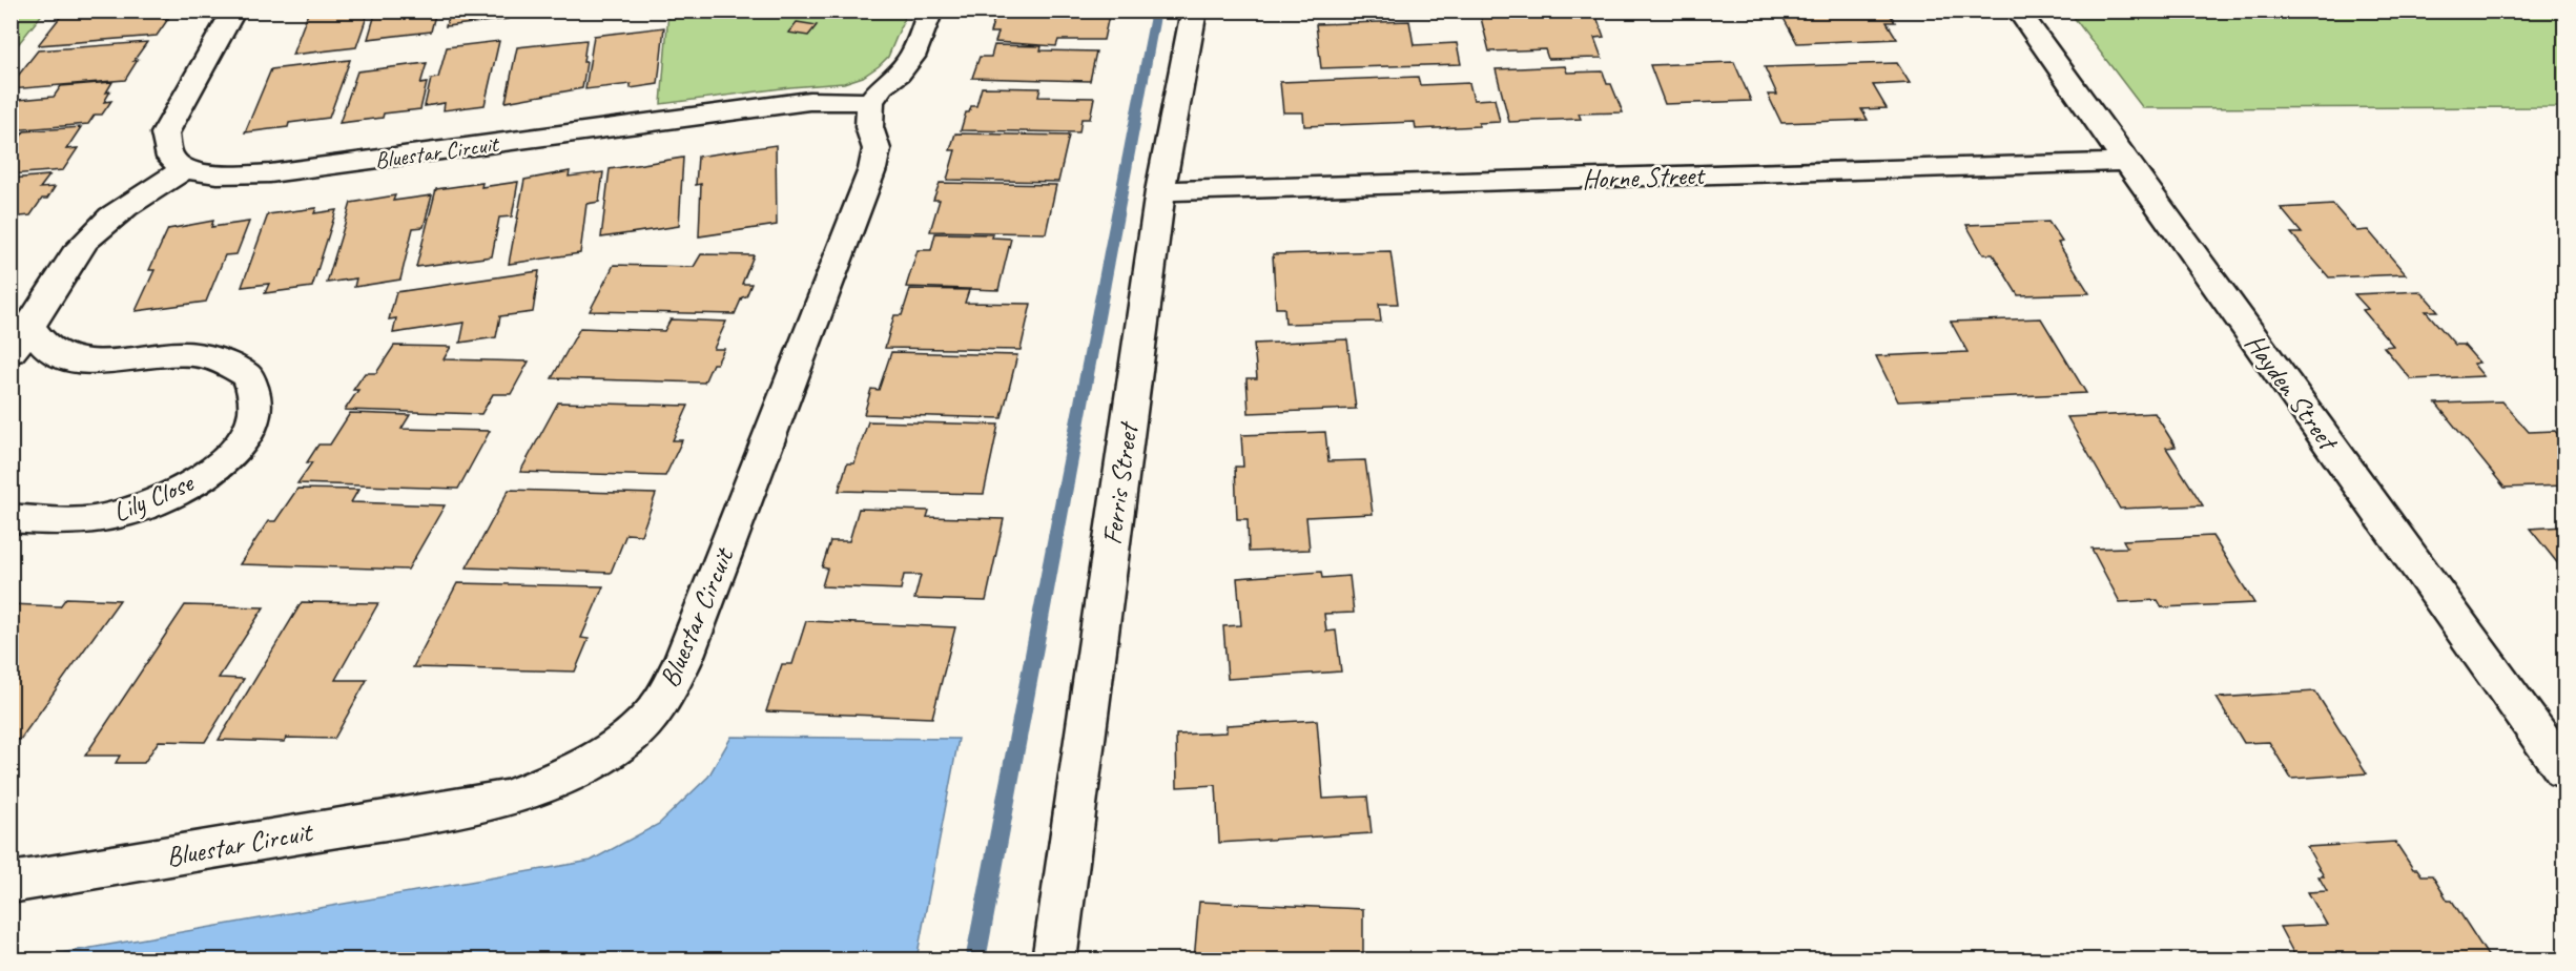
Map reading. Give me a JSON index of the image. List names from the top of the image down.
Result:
{
  "streets": {
    "street": [
      "Bluestar Circuit",
      "Horne Street",
      "Hayden Street",
      "Ferris Street",
      "Lily Close"
    ]
  },
  "crossings": [
    ["Bluestar Circuit", "Lily Close"],
    ["Horne Street", "Hayden Street"],
    ["Horne Street", "Ferris Street"]
  ]
}
